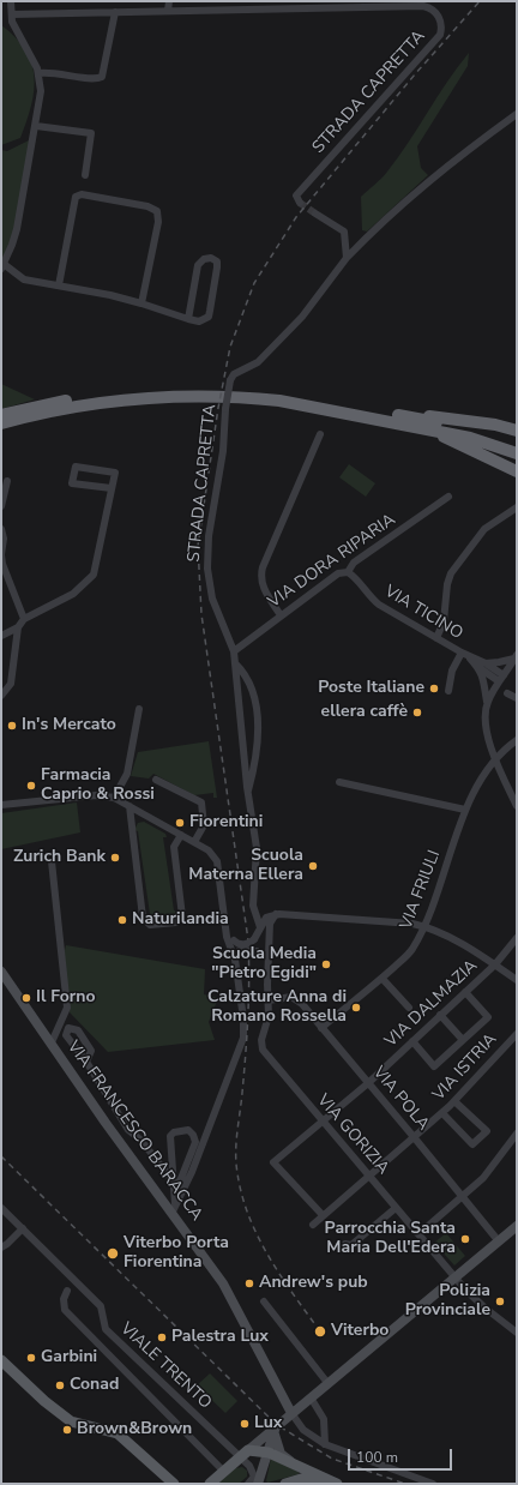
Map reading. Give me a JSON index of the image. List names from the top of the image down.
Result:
{
  "streets": {
    "main road": ["VIA FRANCESCO BARACCA"],
    "street": [
      "STRADA CAPRETTA",
      "VIA DORA RIPARIA",
      "VIA TICINO",
      "VIA FRIULI",
      "VIA DALMAZIA",
      "VIA ISTRIA",
      "VIA POLA",
      "VIA GORIZIA",
      "VIALE TRENTO"
    ]
  },
  "crossings": [
    ["STRADA CAPRETTA", "VIA DORA RIPARIA"],
    ["VIA DORA RIPARIA", "VIA TICINO"],
    ["VIA FRIULI", "VIA POLA"],
    ["VIA DALMAZIA", "VIA ISTRIA"],
    ["VIA DALMAZIA", "VIA POLA"],
    ["VIA DALMAZIA", "VIA GORIZIA"],
    ["VIA ISTRIA", "VIA POLA"],
    ["VIA ISTRIA", "VIA GORIZIA"],
    ["VIA POLA", "VIA GORIZIA"]
  ],
  "places": [
    "Poste Italiane",
    "ellera caffè",
    "In's Mercato",
    "Farmacia Caprio & Rossi",
    "Fiorentini",
    "Zurich Bank",
    "Scuola Materna Ellera",
    "Naturilandia",
    "Scuola Media \"Pietro Egidi\"",
    "Il Forno",
    "Calzature Anna di Romano Rossella",
    "Parrocchia Santa Maria Dell'Edera",
    "Viterbo Porta Fiorentina",
    "Andrew's pub",
    "Polizia Provinciale",
    "Viterbo",
    "Palestra Lux",
    "Garbini",
    "Conad",
    "Lux",
    "Brown&Brown"
  ],
  "scale_bar": "100 m"
}
